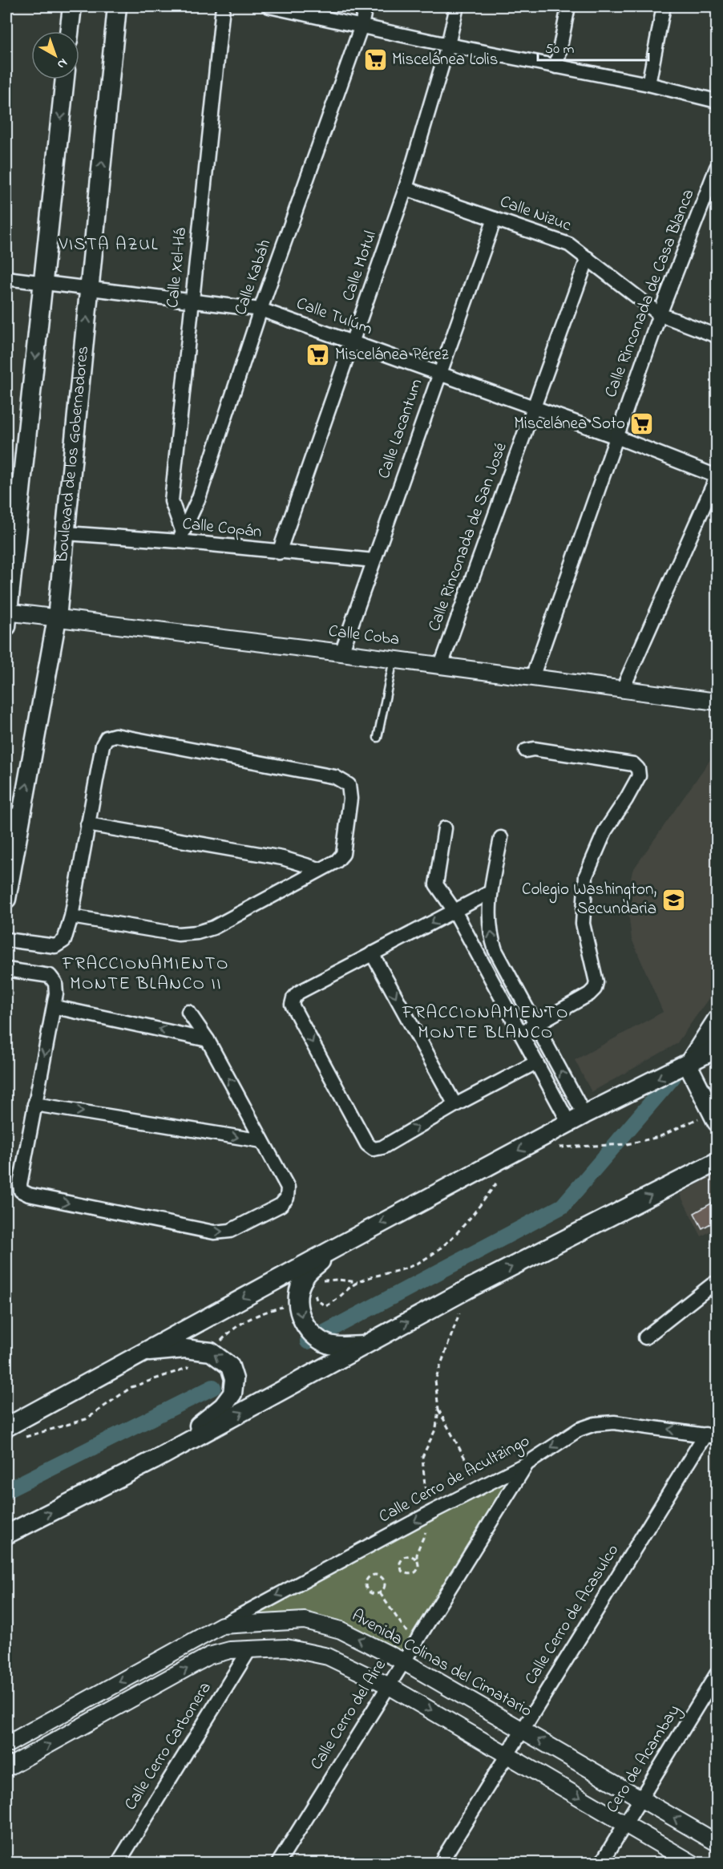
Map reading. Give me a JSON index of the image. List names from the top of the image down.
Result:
{
  "streets": {
    "main road": ["Boulevard de los Gobernadores"],
    "street": [
      "Calle Nizuc",
      "Calle Motul",
      "Calle Xel-Há",
      "Calle Kabáh",
      "Calle Rinconada de Casa Blanca",
      "Calle Tulúm",
      "Calle Lacantum",
      "Calle Copán",
      "Calle Rinconada de San José",
      "Calle Coba",
      "Calle Cerro de Acultzingo",
      "Calle Cerro de Acasulco",
      "Avenida Colinas del Cimatario",
      "Calle Cerro del Aire",
      "Calle Cerro Carbonera",
      "Cero de Acambay"
    ]
  },
  "crossings": [
    ["Calle Nizuc", "Calle Motul"],
    ["Calle Nizuc", "Calle Rinconada de Casa Blanca"],
    ["Calle Nizuc", "Calle Lacantum"],
    ["Calle Nizuc", "Calle Rinconada de San José"],
    ["Calle Motul", "Calle Tulúm"],
    ["Calle Motul", "Calle Copán"],
    ["Calle Xel-Há", "Calle Kabáh"],
    ["Calle Xel-Há", "Calle Tulúm"],
    ["Calle Xel-Há", "Calle Copán"],
    ["Calle Kabáh", "Calle Tulúm"],
    ["Calle Kabáh", "Calle Copán"],
    ["Calle Rinconada de Casa Blanca", "Calle Tulúm"],
    ["Calle Rinconada de Casa Blanca", "Calle Coba"],
    ["Calle Tulúm", "Calle Lacantum"],
    ["Calle Tulúm", "Boulevard de los Gobernadores"],
    ["Calle Tulúm", "Calle Rinconada de San José"],
    ["Calle Lacantum", "Calle Copán"],
    ["Calle Lacantum", "Calle Coba"],
    ["Boulevard de los Gobernadores", "Calle Copán"],
    ["Boulevard de los Gobernadores", "Calle Coba"],
    ["Calle Rinconada de San José", "Calle Coba"],
    ["Calle Cerro de Acultzingo", "Calle Cerro de Acasulco"],
    ["Calle Cerro de Acultzingo", "Avenida Colinas del Cimatario"],
    ["Calle Cerro de Acultzingo", "Calle Cerro del Aire"],
    ["Calle Cerro de Acasulco", "Avenida Colinas del Cimatario"],
    ["Avenida Colinas del Cimatario", "Calle Cerro del Aire"],
    ["Avenida Colinas del Cimatario", "Cero de Acambay"]
  ],
  "one_way": ["Calle Cerro de Acultzingo", "Avenida Colinas del Cimatario"],
  "districts": ["VISTA AZUL", "FRACCIONAMIENTO MONTE BLANCO II", "FRACCIONAMIENTO MONTE BLANCO"],
  "places": {
    "supermarket": ["Miscelánea Lolis", "Miscelánea Pérez", "Miscelánea Soto"],
    "school or university": ["Colegio Washington, Secundaria"]
  },
  "scale_bar": "50 m",
  "north": "bottom right"
}
